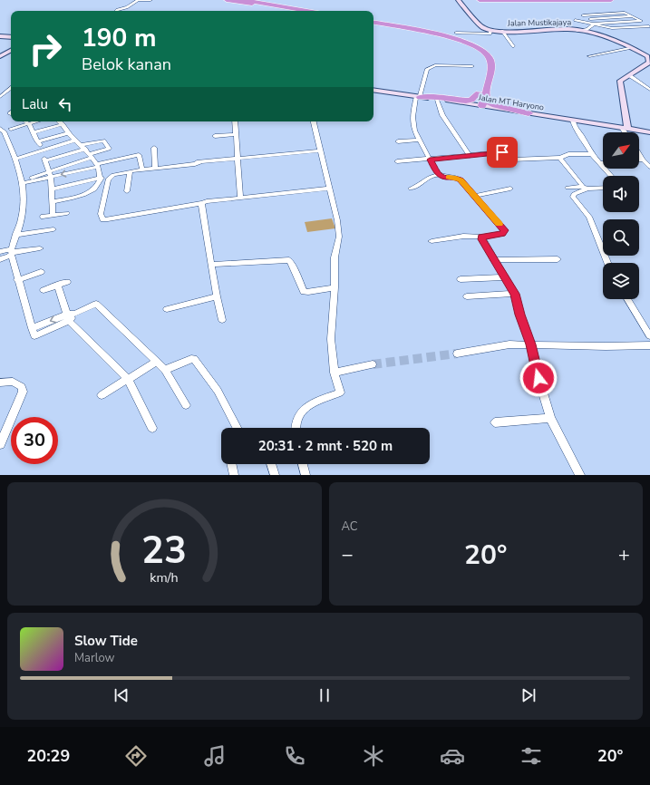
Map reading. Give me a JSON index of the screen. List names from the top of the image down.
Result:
{
  "streets": {
    "street": ["Jalan Mustikajaya", "Jalan MT Haryono"]
  },
  "crossings": [
    ["Jalan Mustikajaya", "Jalan MT Haryono"]
  ],
  "north": "top right",
  "page": {
    "turn": ["190 m", "Belok kanan"],
    "then": "Lalu",
    "limit": "30",
    "trip": "20:31 · 2 mnt · 520 m",
    "tile": "AC",
    "heat": ["−", "20°", "+"],
    "song": ["Slow Tide", "Marlow"],
    "tabs": ["20:29", "20°"],
    "gauge": ["23", "km/h"]
  }
}
